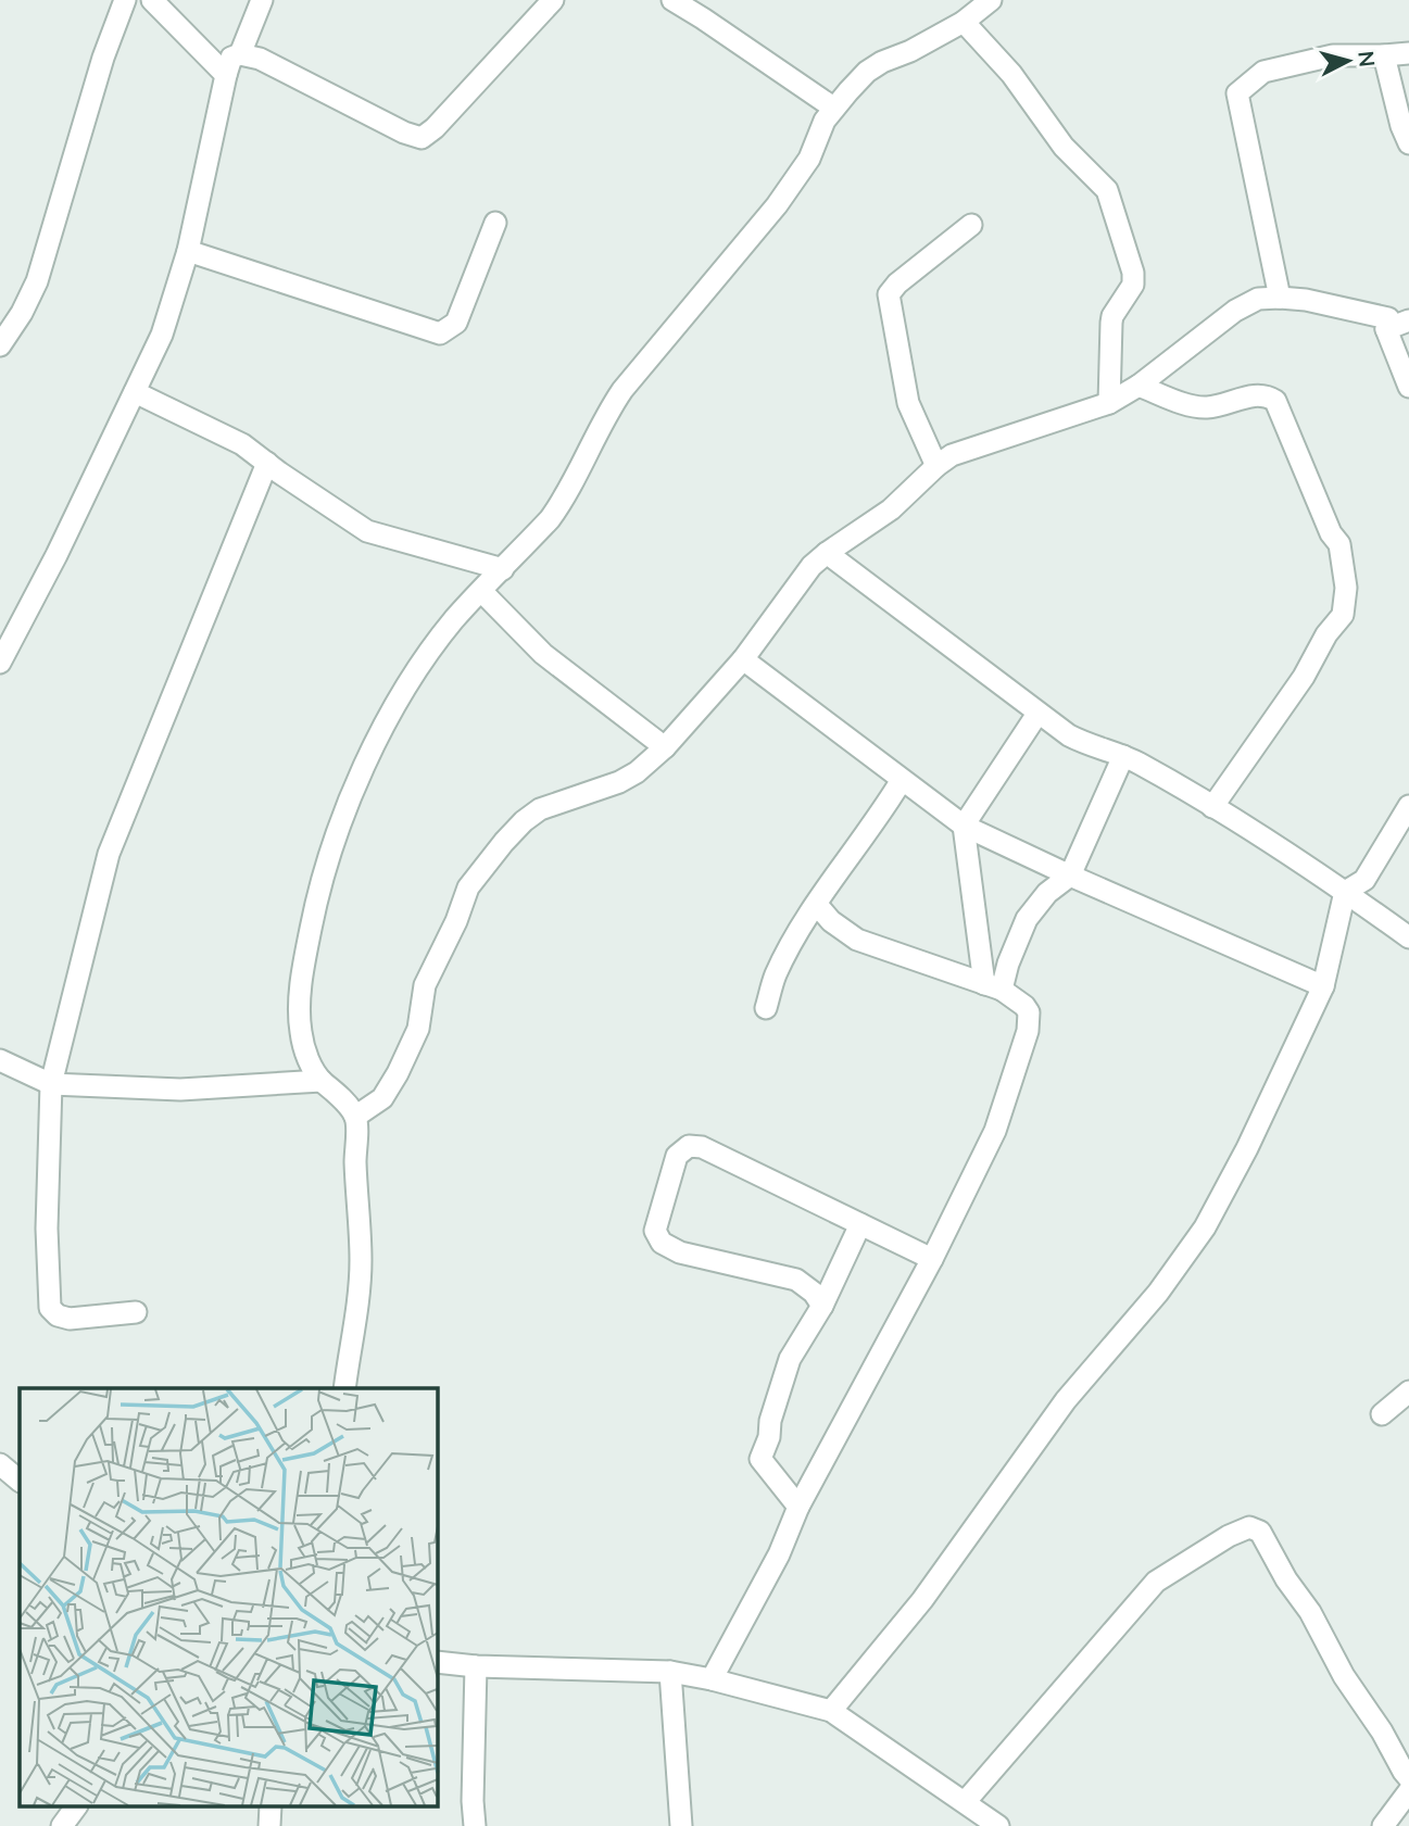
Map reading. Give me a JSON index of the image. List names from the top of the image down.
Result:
{
  "north": "right"
}
